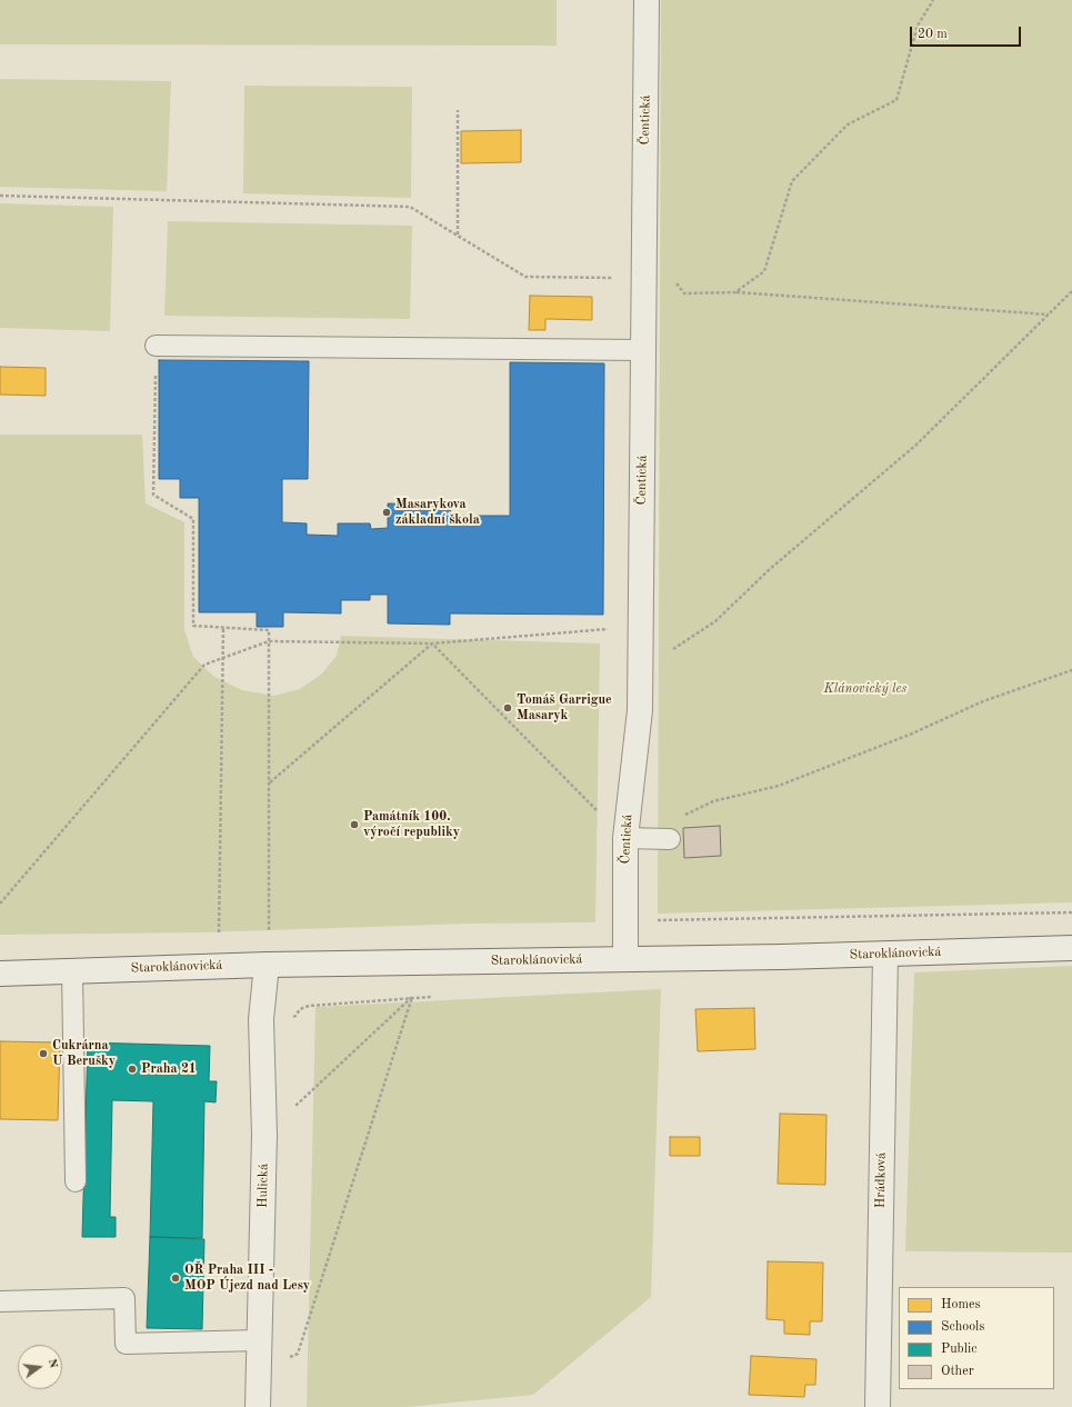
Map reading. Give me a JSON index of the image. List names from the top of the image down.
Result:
{
  "streets": {
    "street": [
      "Čentická",
      "Staroklánovická",
      "Hrádková",
      "Hulická"
    ]
  },
  "crossings": [
    ["Čentická", "Staroklánovická"],
    ["Staroklánovická", "Hrádková"],
    ["Staroklánovická", "Hulická"]
  ],
  "parks": ["Klánovický les"],
  "places": [
    "Masarykova základní škola",
    "Tomáš Garrigue Masaryk",
    "Památník 100. výročí republiky",
    "Cukrárna U Berušky",
    "Praha 21",
    "OŘ Praha III - MOP Újezd nad Lesy"
  ],
  "legend": [
    "Homes",
    "Schools",
    "Public",
    "Other"
  ],
  "scale_bar": "20 m",
  "north": "right"
}
